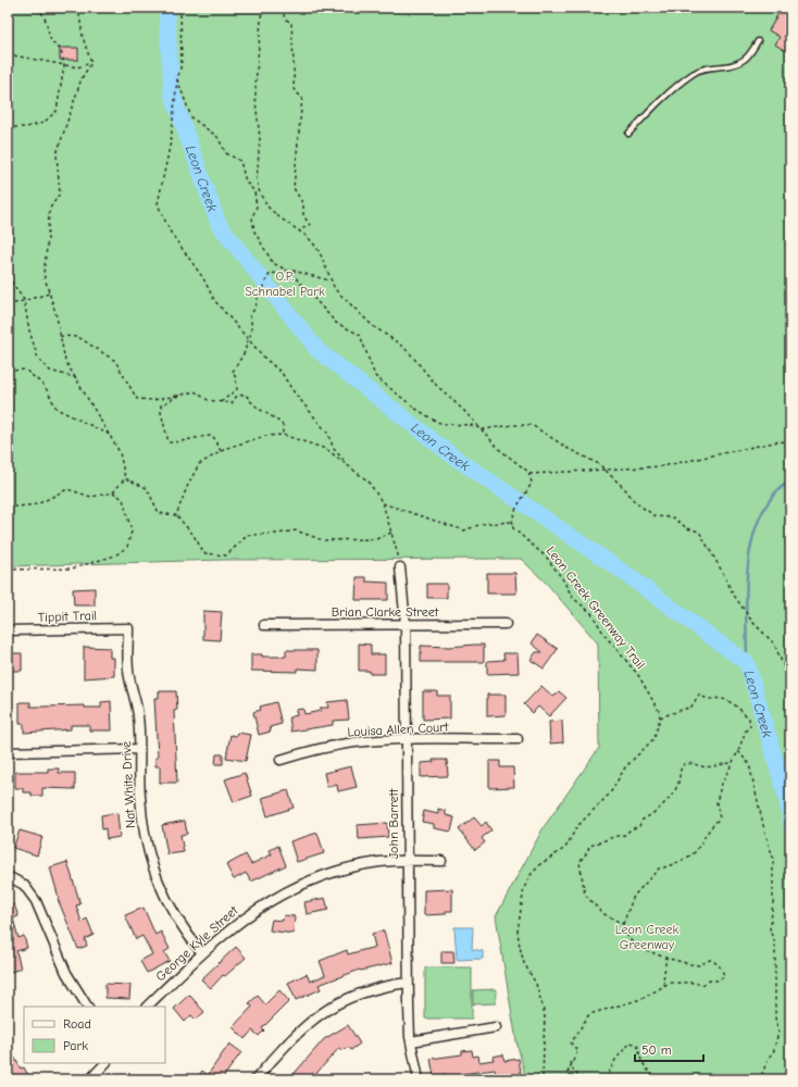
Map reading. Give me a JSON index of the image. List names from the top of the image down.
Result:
{
  "streets": {
    "street": [
      "Brian Clarke Street",
      "Tippit Trail",
      "Louisa Allen Court",
      "Nat White Drive",
      "John Barrett",
      "George Kyle Street"
    ],
    "path": ["Leon Creek Greenway Trail"]
  },
  "crossings": [
    ["Brian Clarke Street", "John Barrett"],
    ["Tippit Trail", "Nat White Drive"],
    ["Louisa Allen Court", "John Barrett"],
    ["Nat White Drive", "George Kyle Street"],
    ["John Barrett", "George Kyle Street"]
  ],
  "water": ["Leon Creek"],
  "parks": ["O.P. Schnabel Park", "Leon Creek Greenway"],
  "legend": ["Road", "Park"],
  "scale_bar": "50 m"
}
